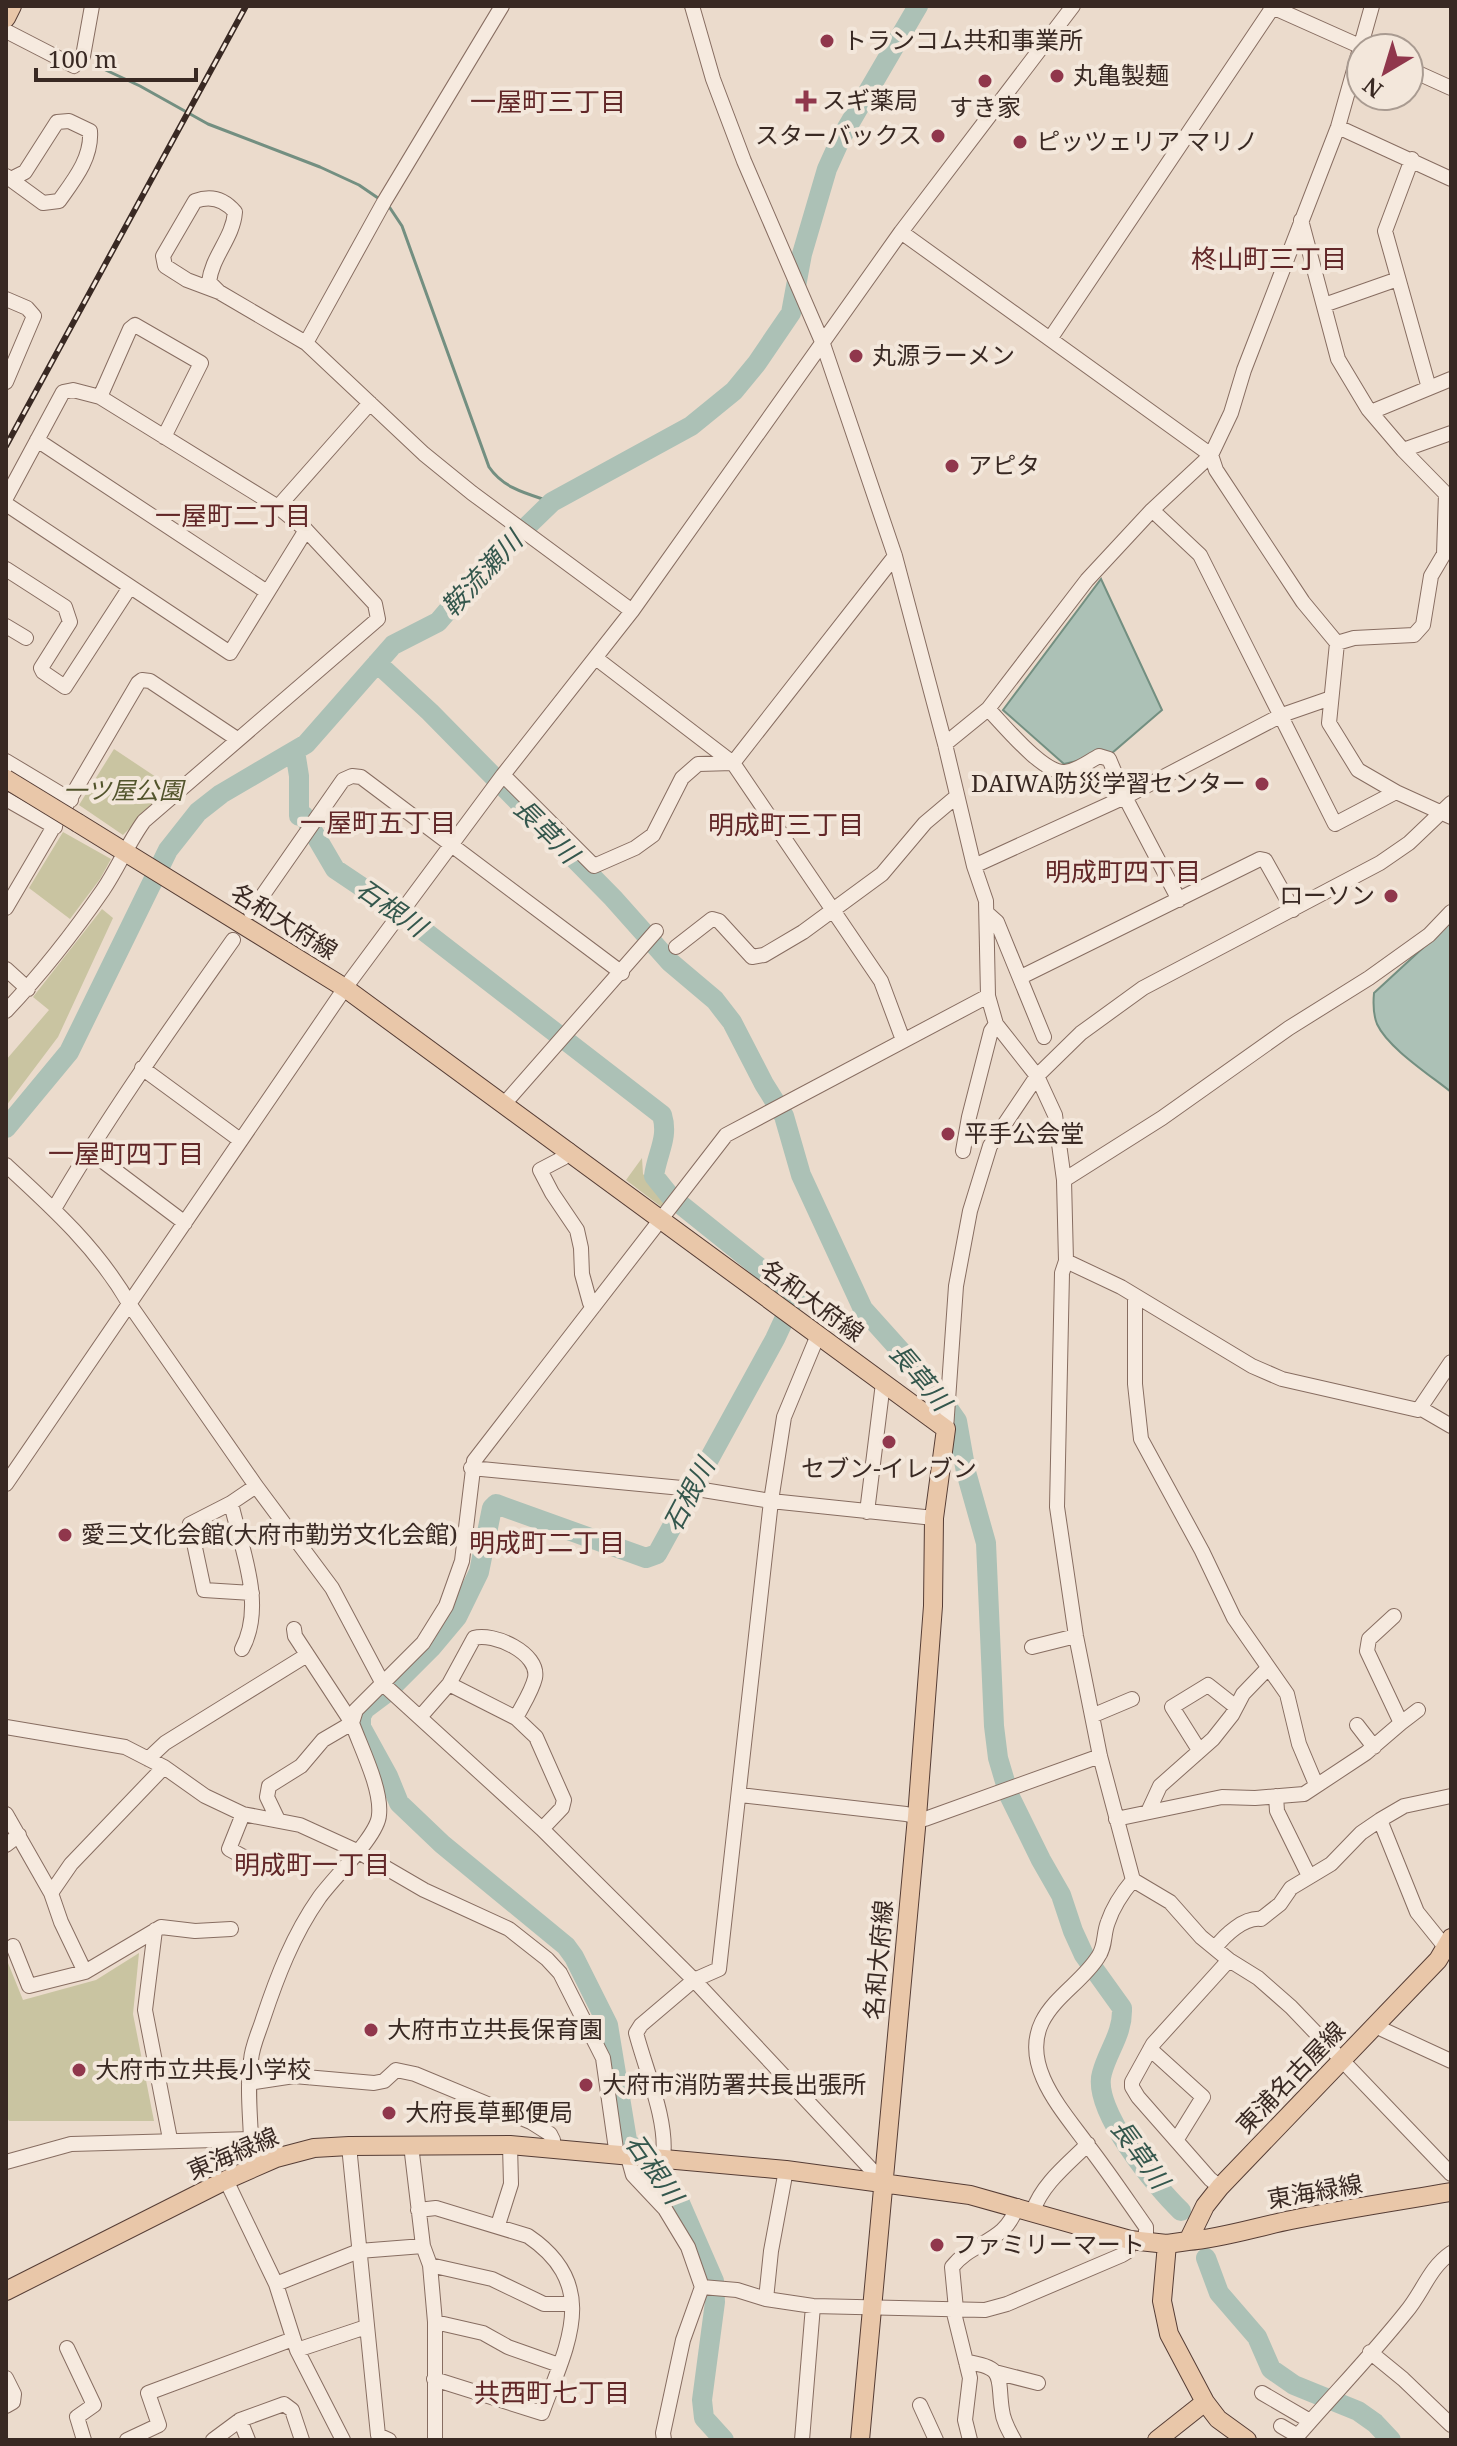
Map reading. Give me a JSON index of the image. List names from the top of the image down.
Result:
{
  "streets": {
    "main road": ["名和大府線", "東浦名古屋線", "東海緑線"]
  },
  "crossings": [
    ["名和大府線", "東海緑線"],
    ["東浦名古屋線", "東海緑線"]
  ],
  "districts": [
    "一屋町三丁目",
    "柊山町三丁目",
    "一屋町二丁目",
    "一屋町五丁目",
    "明成町三丁目",
    "明成町四丁目",
    "一屋町四丁目",
    "明成町二丁目",
    "明成町一丁目",
    "共西町七丁目"
  ],
  "water": ["鞍流瀬川", "長草川", "石根川"],
  "parks": ["一ツ屋公園"],
  "places": {
    "other": [
      "トランコム共和事業所",
      "丸亀製麺",
      "すき家",
      "スターバックス",
      "ピッツェリア マリノ",
      "丸源ラーメン",
      "アピタ",
      "DAIWA防災学習センター",
      "ローソン",
      "平手公会堂",
      "セブン-イレブン",
      "愛三文化会館(大府市勤労文化会館)",
      "大府市立共長保育園",
      "大府市立共長小学校",
      "大府市消防署共長出張所",
      "大府長草郵便局",
      "ファミリーマート"
    ],
    "health": ["スギ薬局"]
  },
  "scale_bar": "100 m",
  "north": "bottom left"
}
